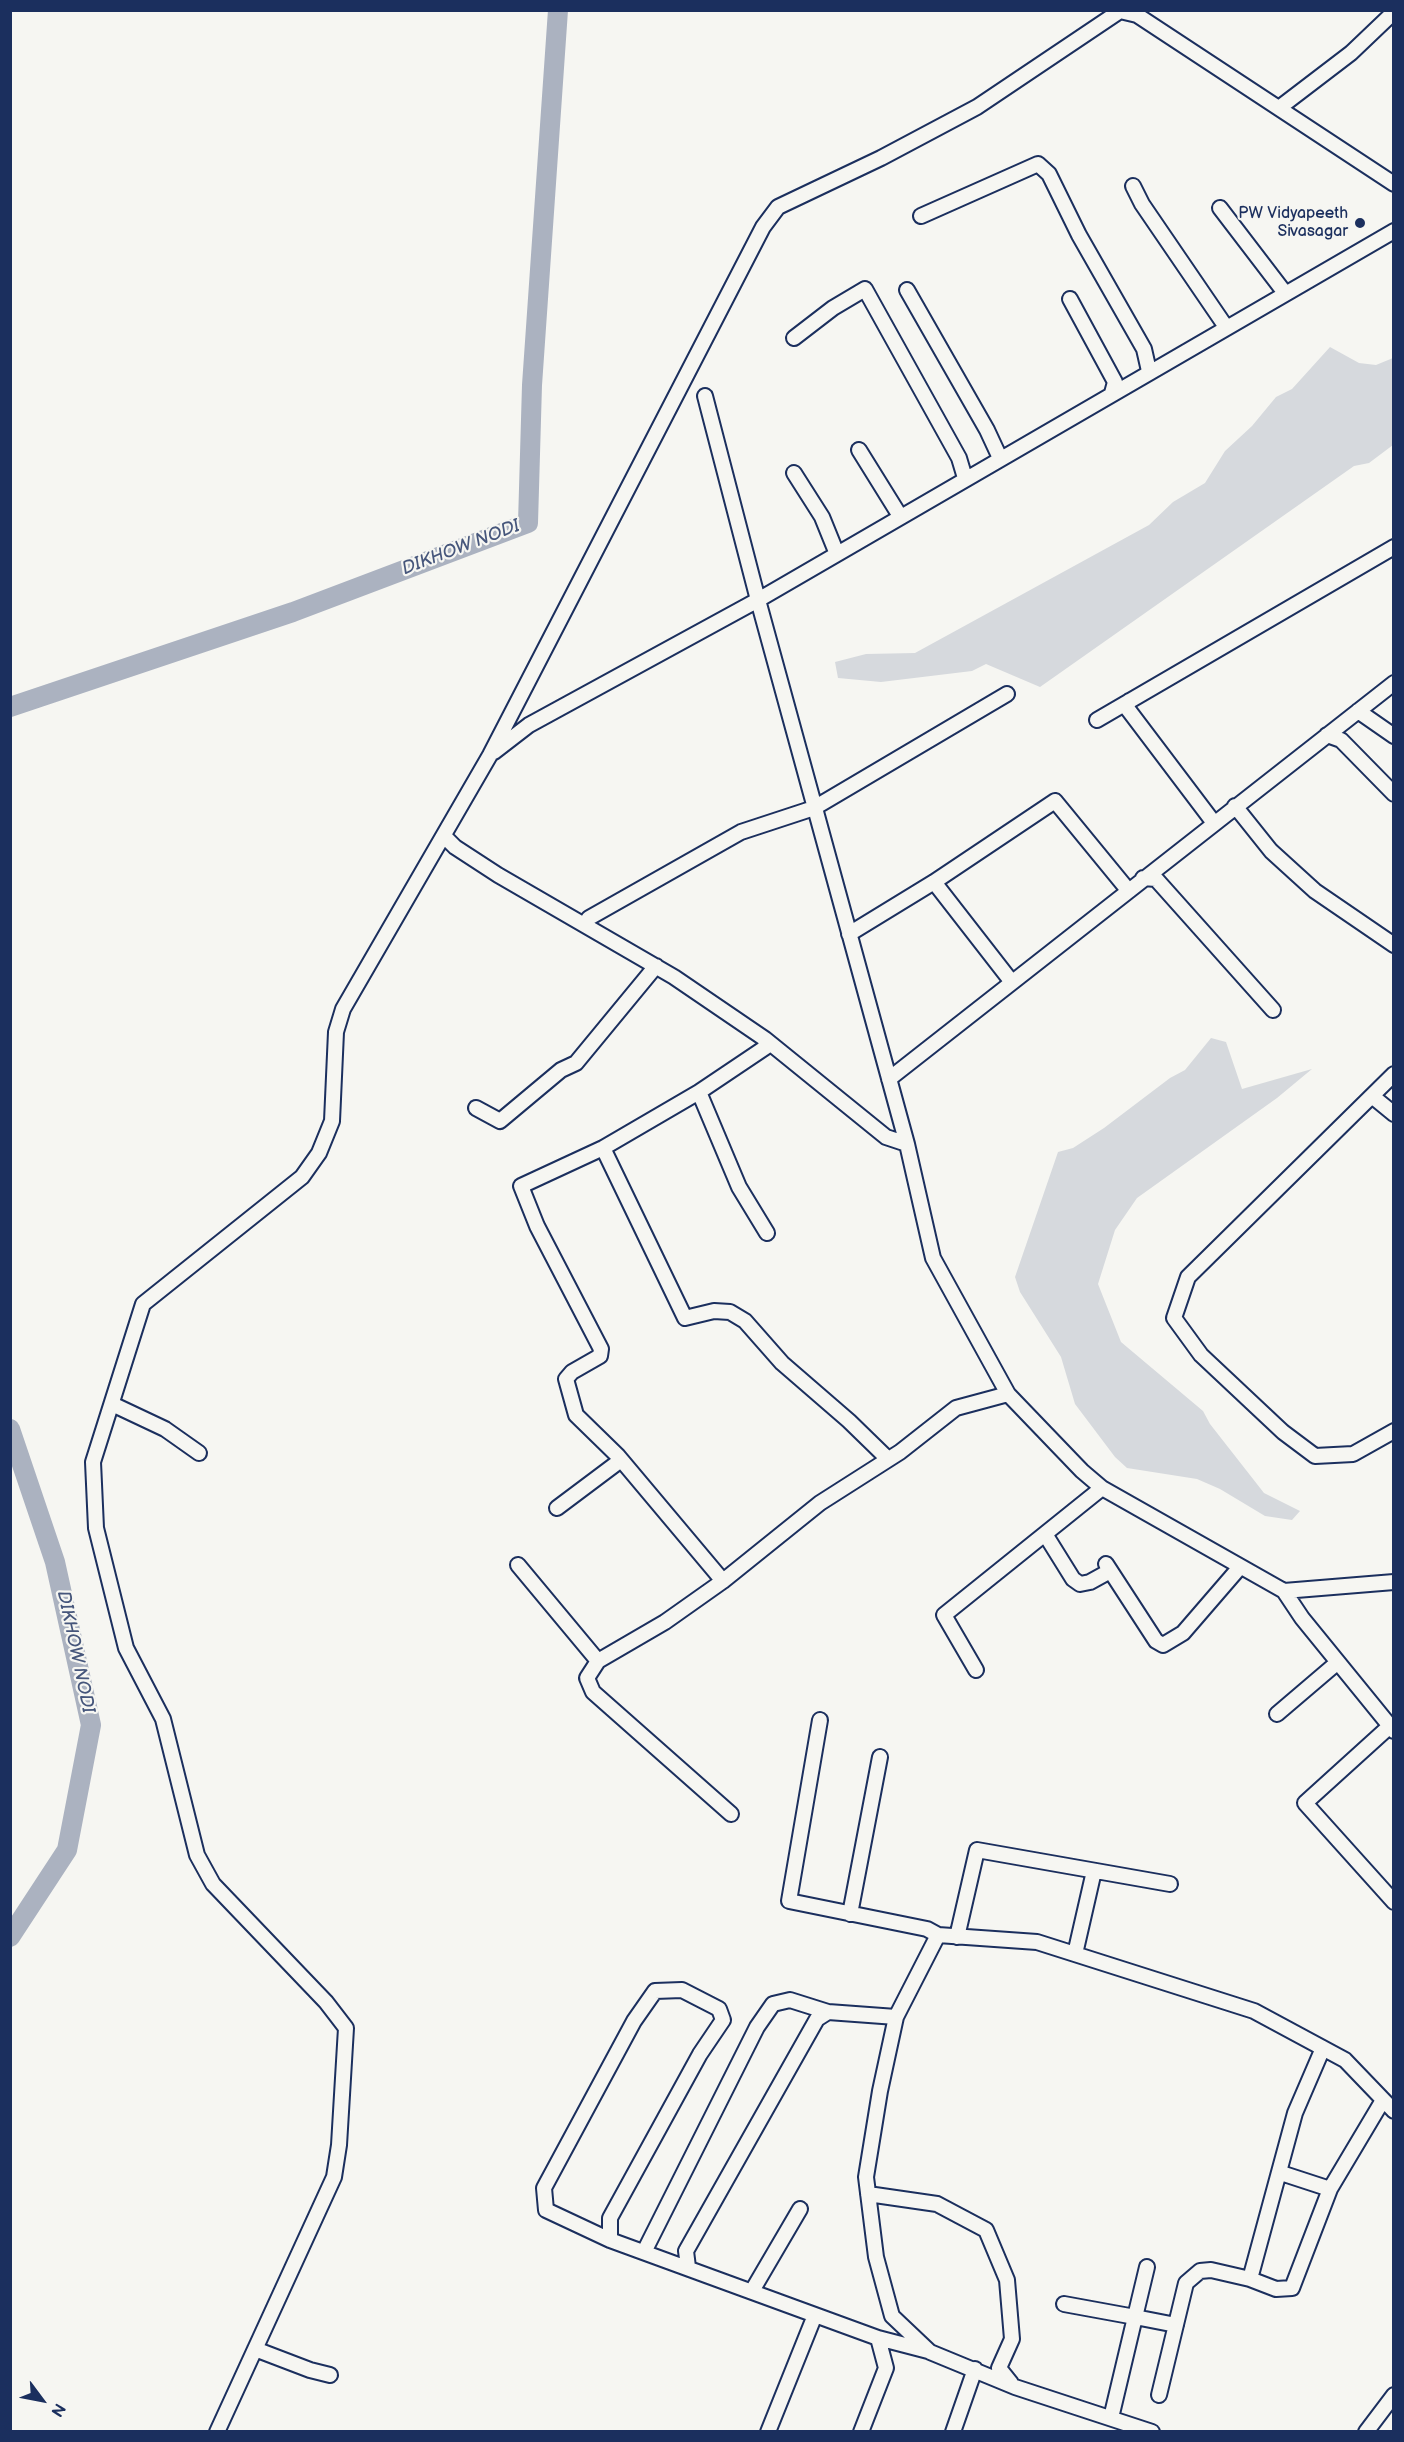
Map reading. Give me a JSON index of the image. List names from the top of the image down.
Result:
{
  "water": ["DIKHOW NODI"],
  "places": ["PW Vidyapeeth Sivasagar"],
  "north": "bottom right"
}
